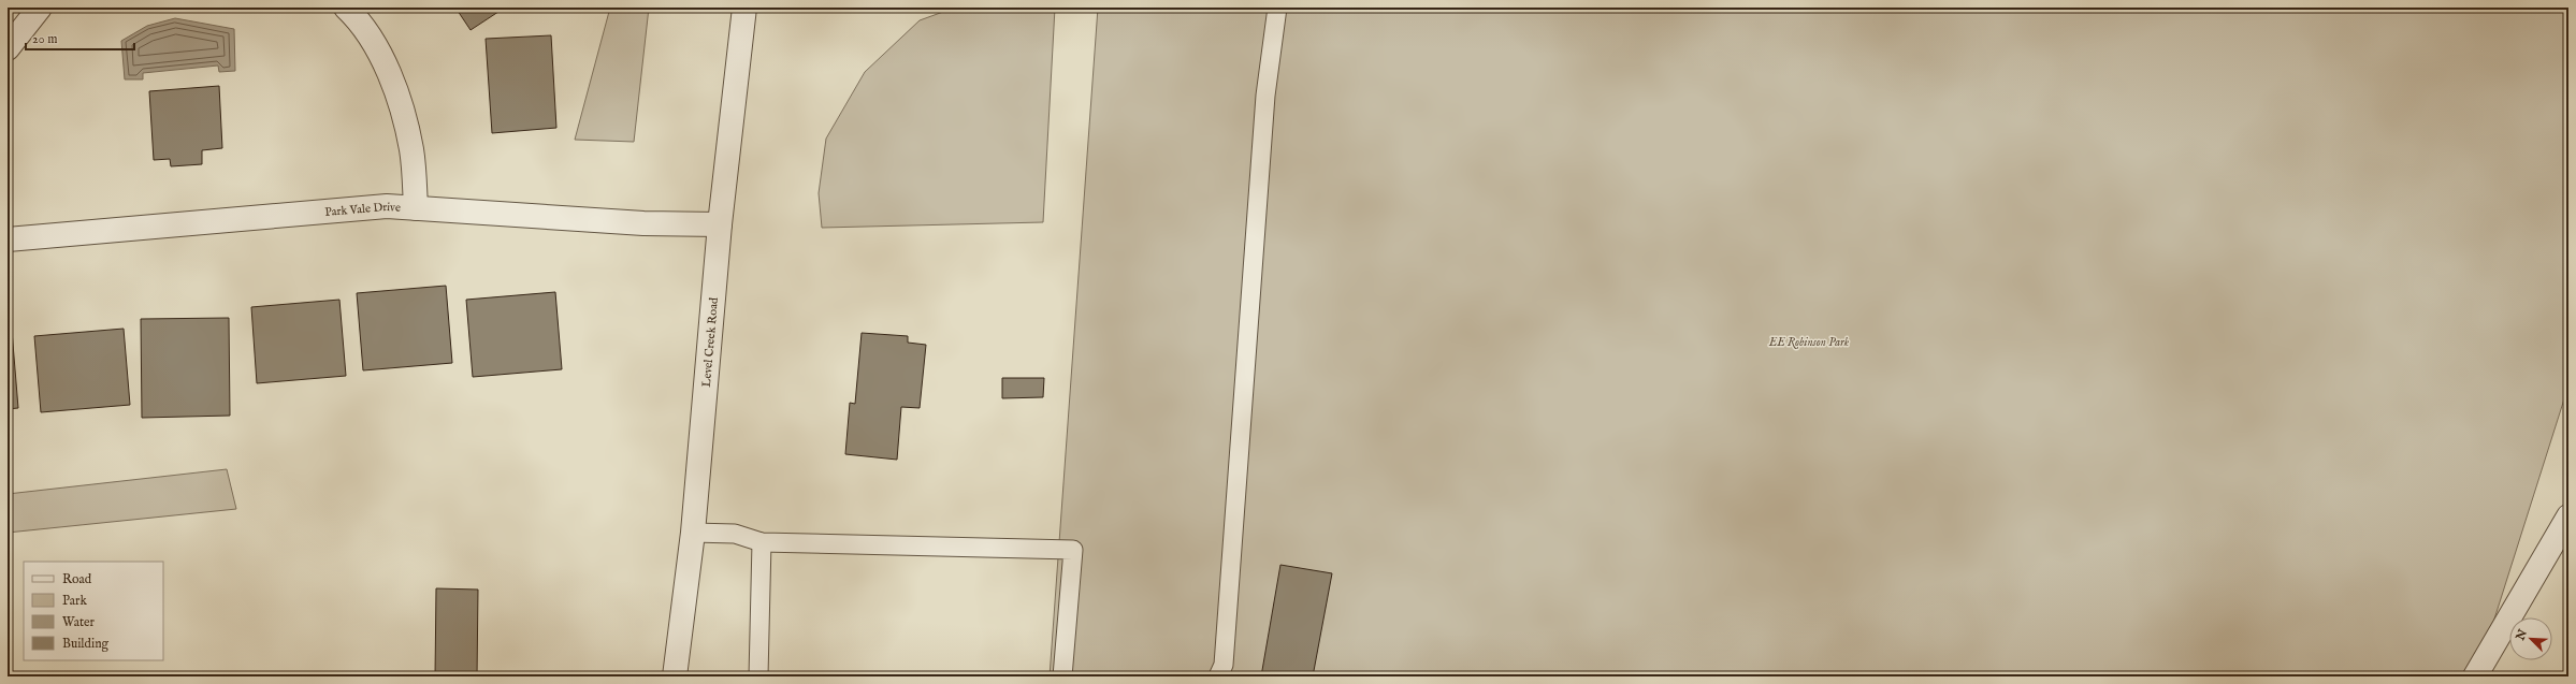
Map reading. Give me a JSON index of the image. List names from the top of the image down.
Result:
{
  "streets": {
    "street": ["Park Vale Drive", "Level Creek Road"]
  },
  "crossings": [
    ["Park Vale Drive", "Level Creek Road"]
  ],
  "parks": ["EE Robinson Park"],
  "legend": [
    "Road",
    "Park",
    "Water",
    "Building"
  ],
  "scale_bar": "20 m",
  "north": "top left"
}
